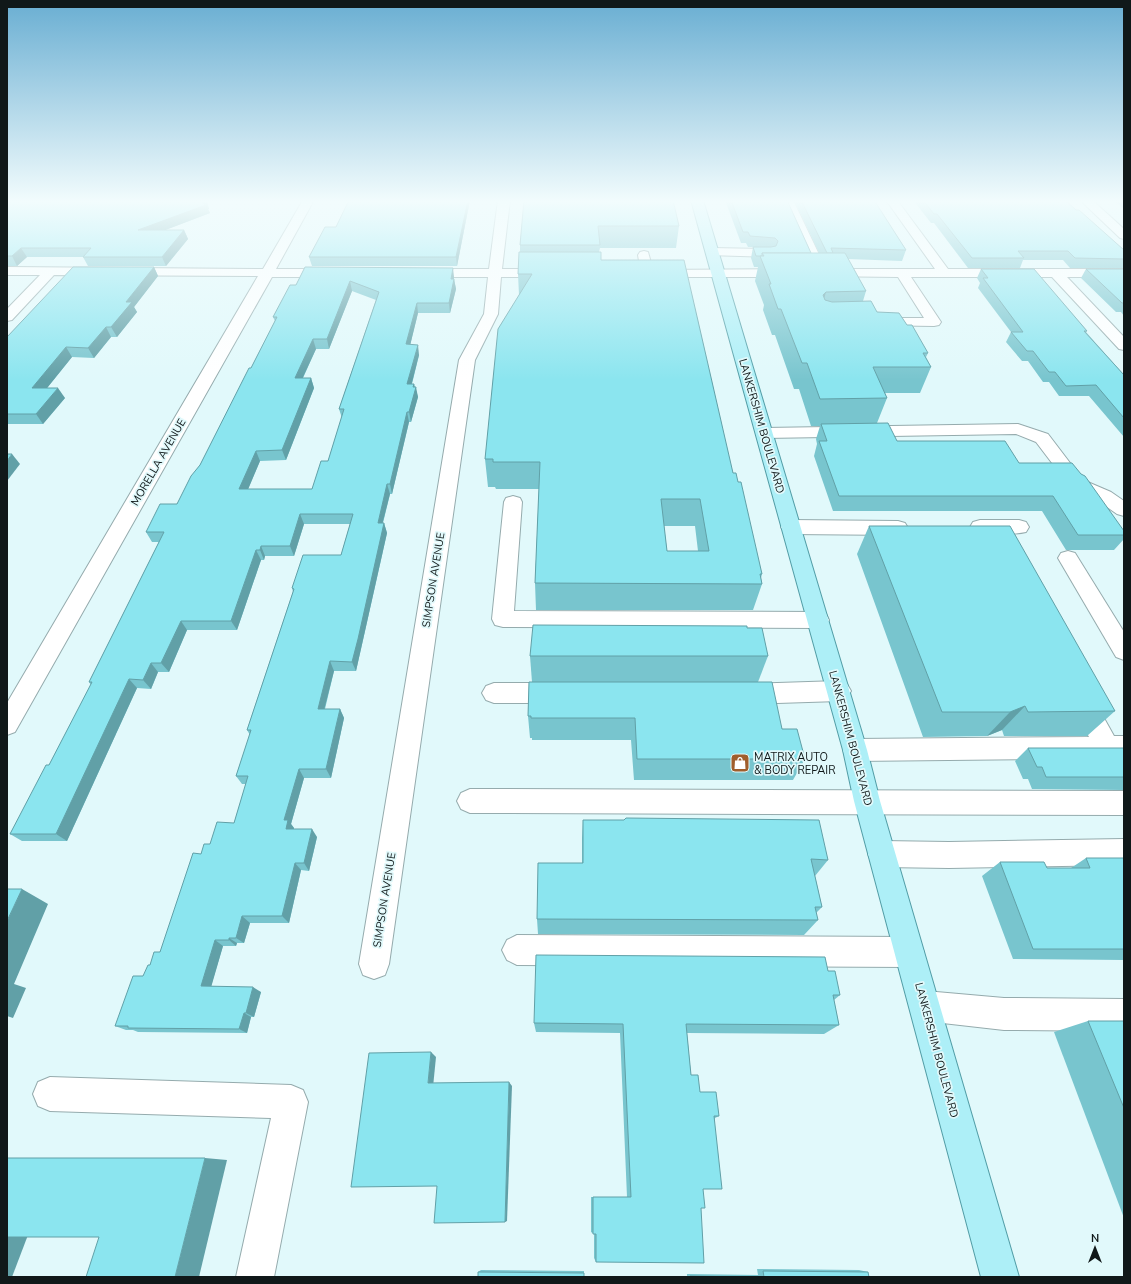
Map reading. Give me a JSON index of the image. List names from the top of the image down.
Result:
{
  "streets": {
    "main road": ["LANKERSHIM BOULEVARD"],
    "street": ["MORELLA AVENUE", "SIMPSON AVENUE"]
  },
  "places": {
    "shop": ["MATRIX AUTO & BODY REPAIR"]
  },
  "north": "top"
}
